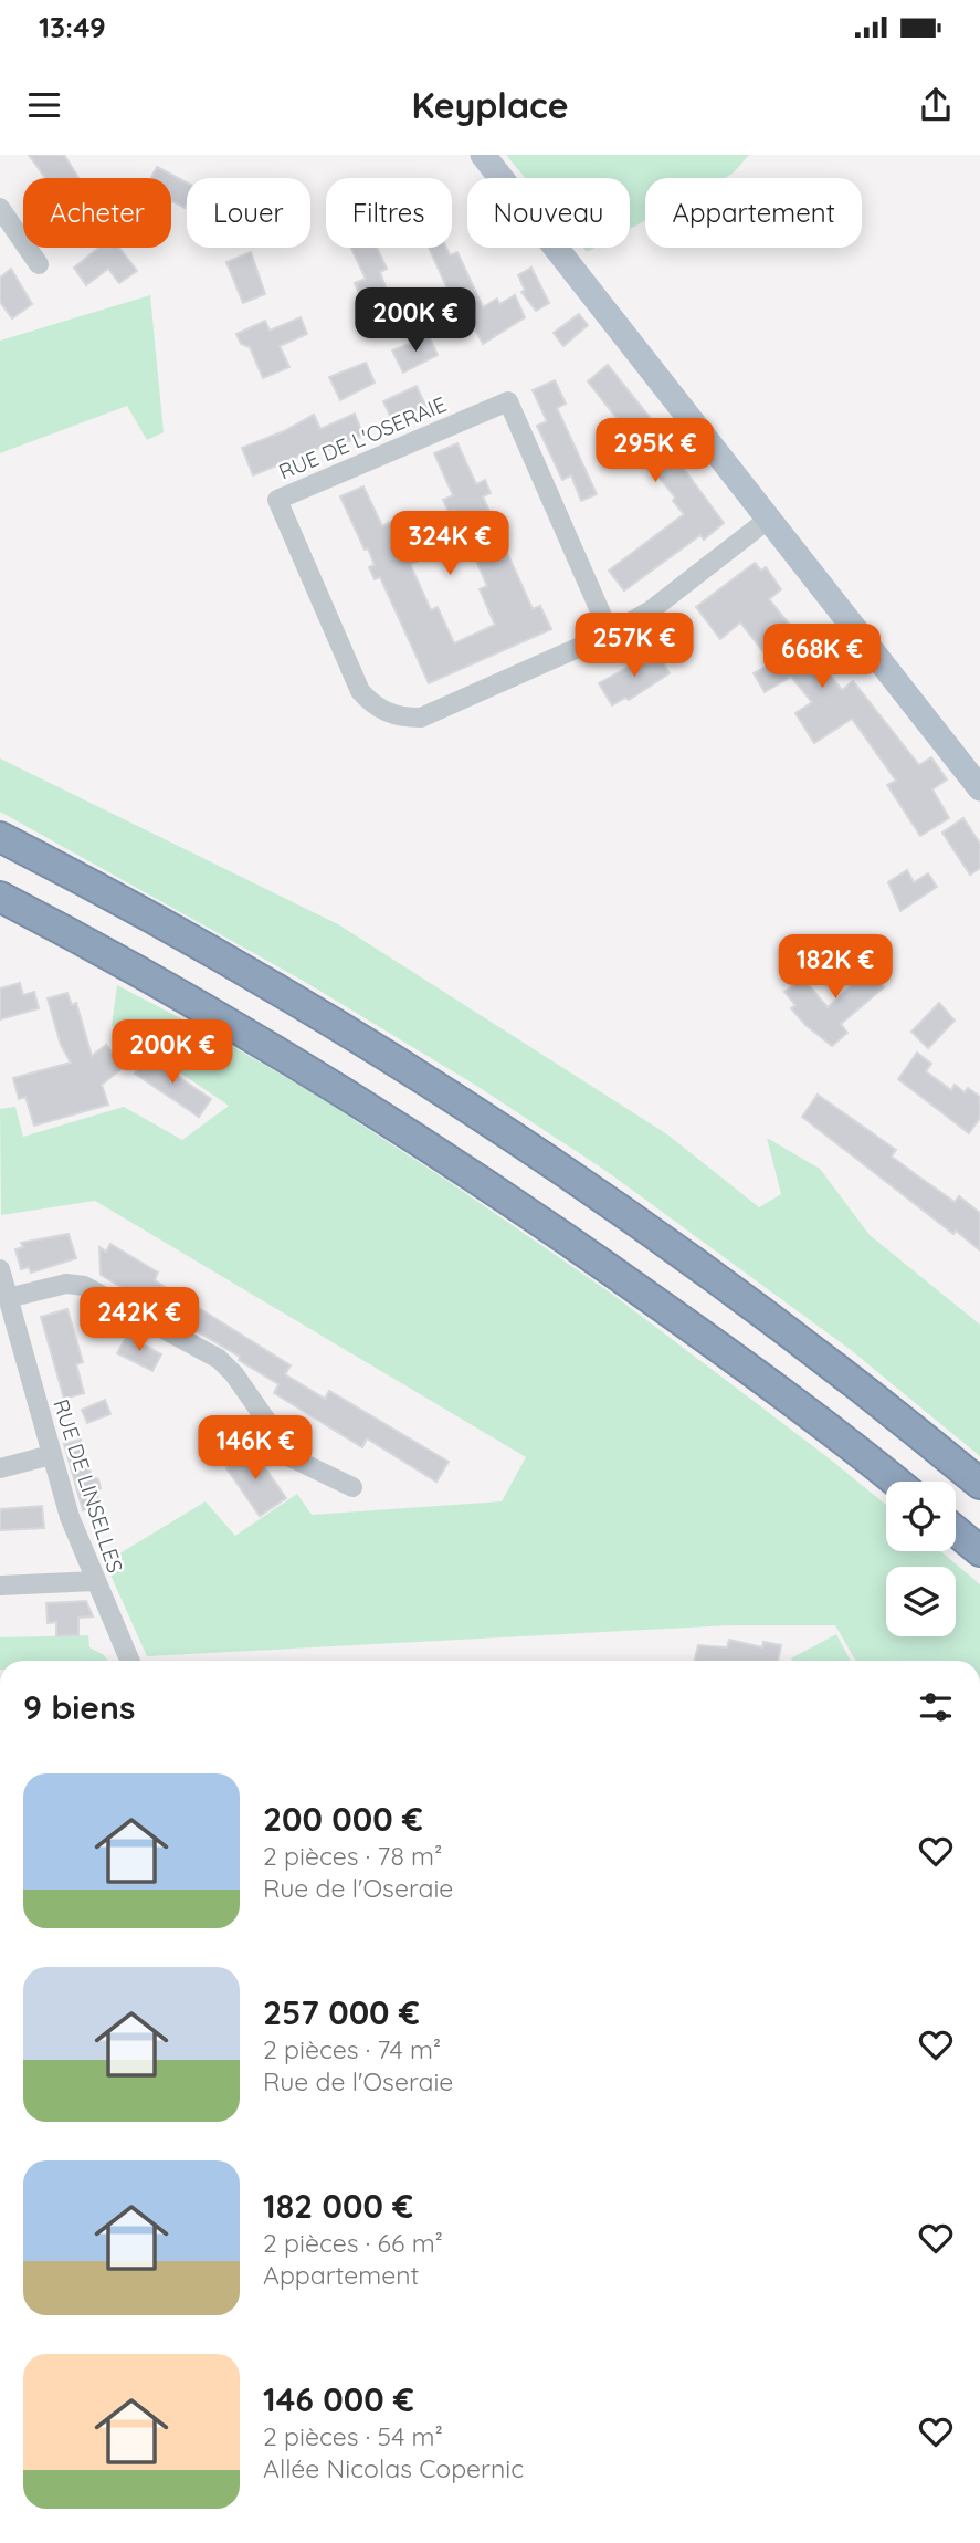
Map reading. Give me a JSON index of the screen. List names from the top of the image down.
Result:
{
  "streets": {
    "street": ["RUE DE L'OSERAIE", "RUE DE LINSELLES"]
  },
  "page": {
    "status": "13:49",
    "header": "Keyplace",
    "chip": [
      "Acheter",
      "Louer",
      "Filtres",
      "Nouveau",
      "Appartement"
    ],
    "price": [
      "200K €",
      "295K €",
      "324K €",
      "257K €",
      "668K €",
      "182K €",
      "200K €",
      "242K €",
      "146K €"
    ],
    "heading": "9 biens",
    "list": [
      {
        "name": "200 000 €",
        "note": "2 pièces · 78 m² · Rue de l'Oseraie"
      },
      {
        "name": "257 000 €",
        "note": "2 pièces · 74 m² · Rue de l'Oseraie"
      },
      {
        "name": "182 000 €",
        "note": "2 pièces · 66 m² · Appartement"
      },
      {
        "name": "146 000 €",
        "note": "2 pièces · 54 m² · Allée Nicolas Copernic"
      }
    ]
  }
}
